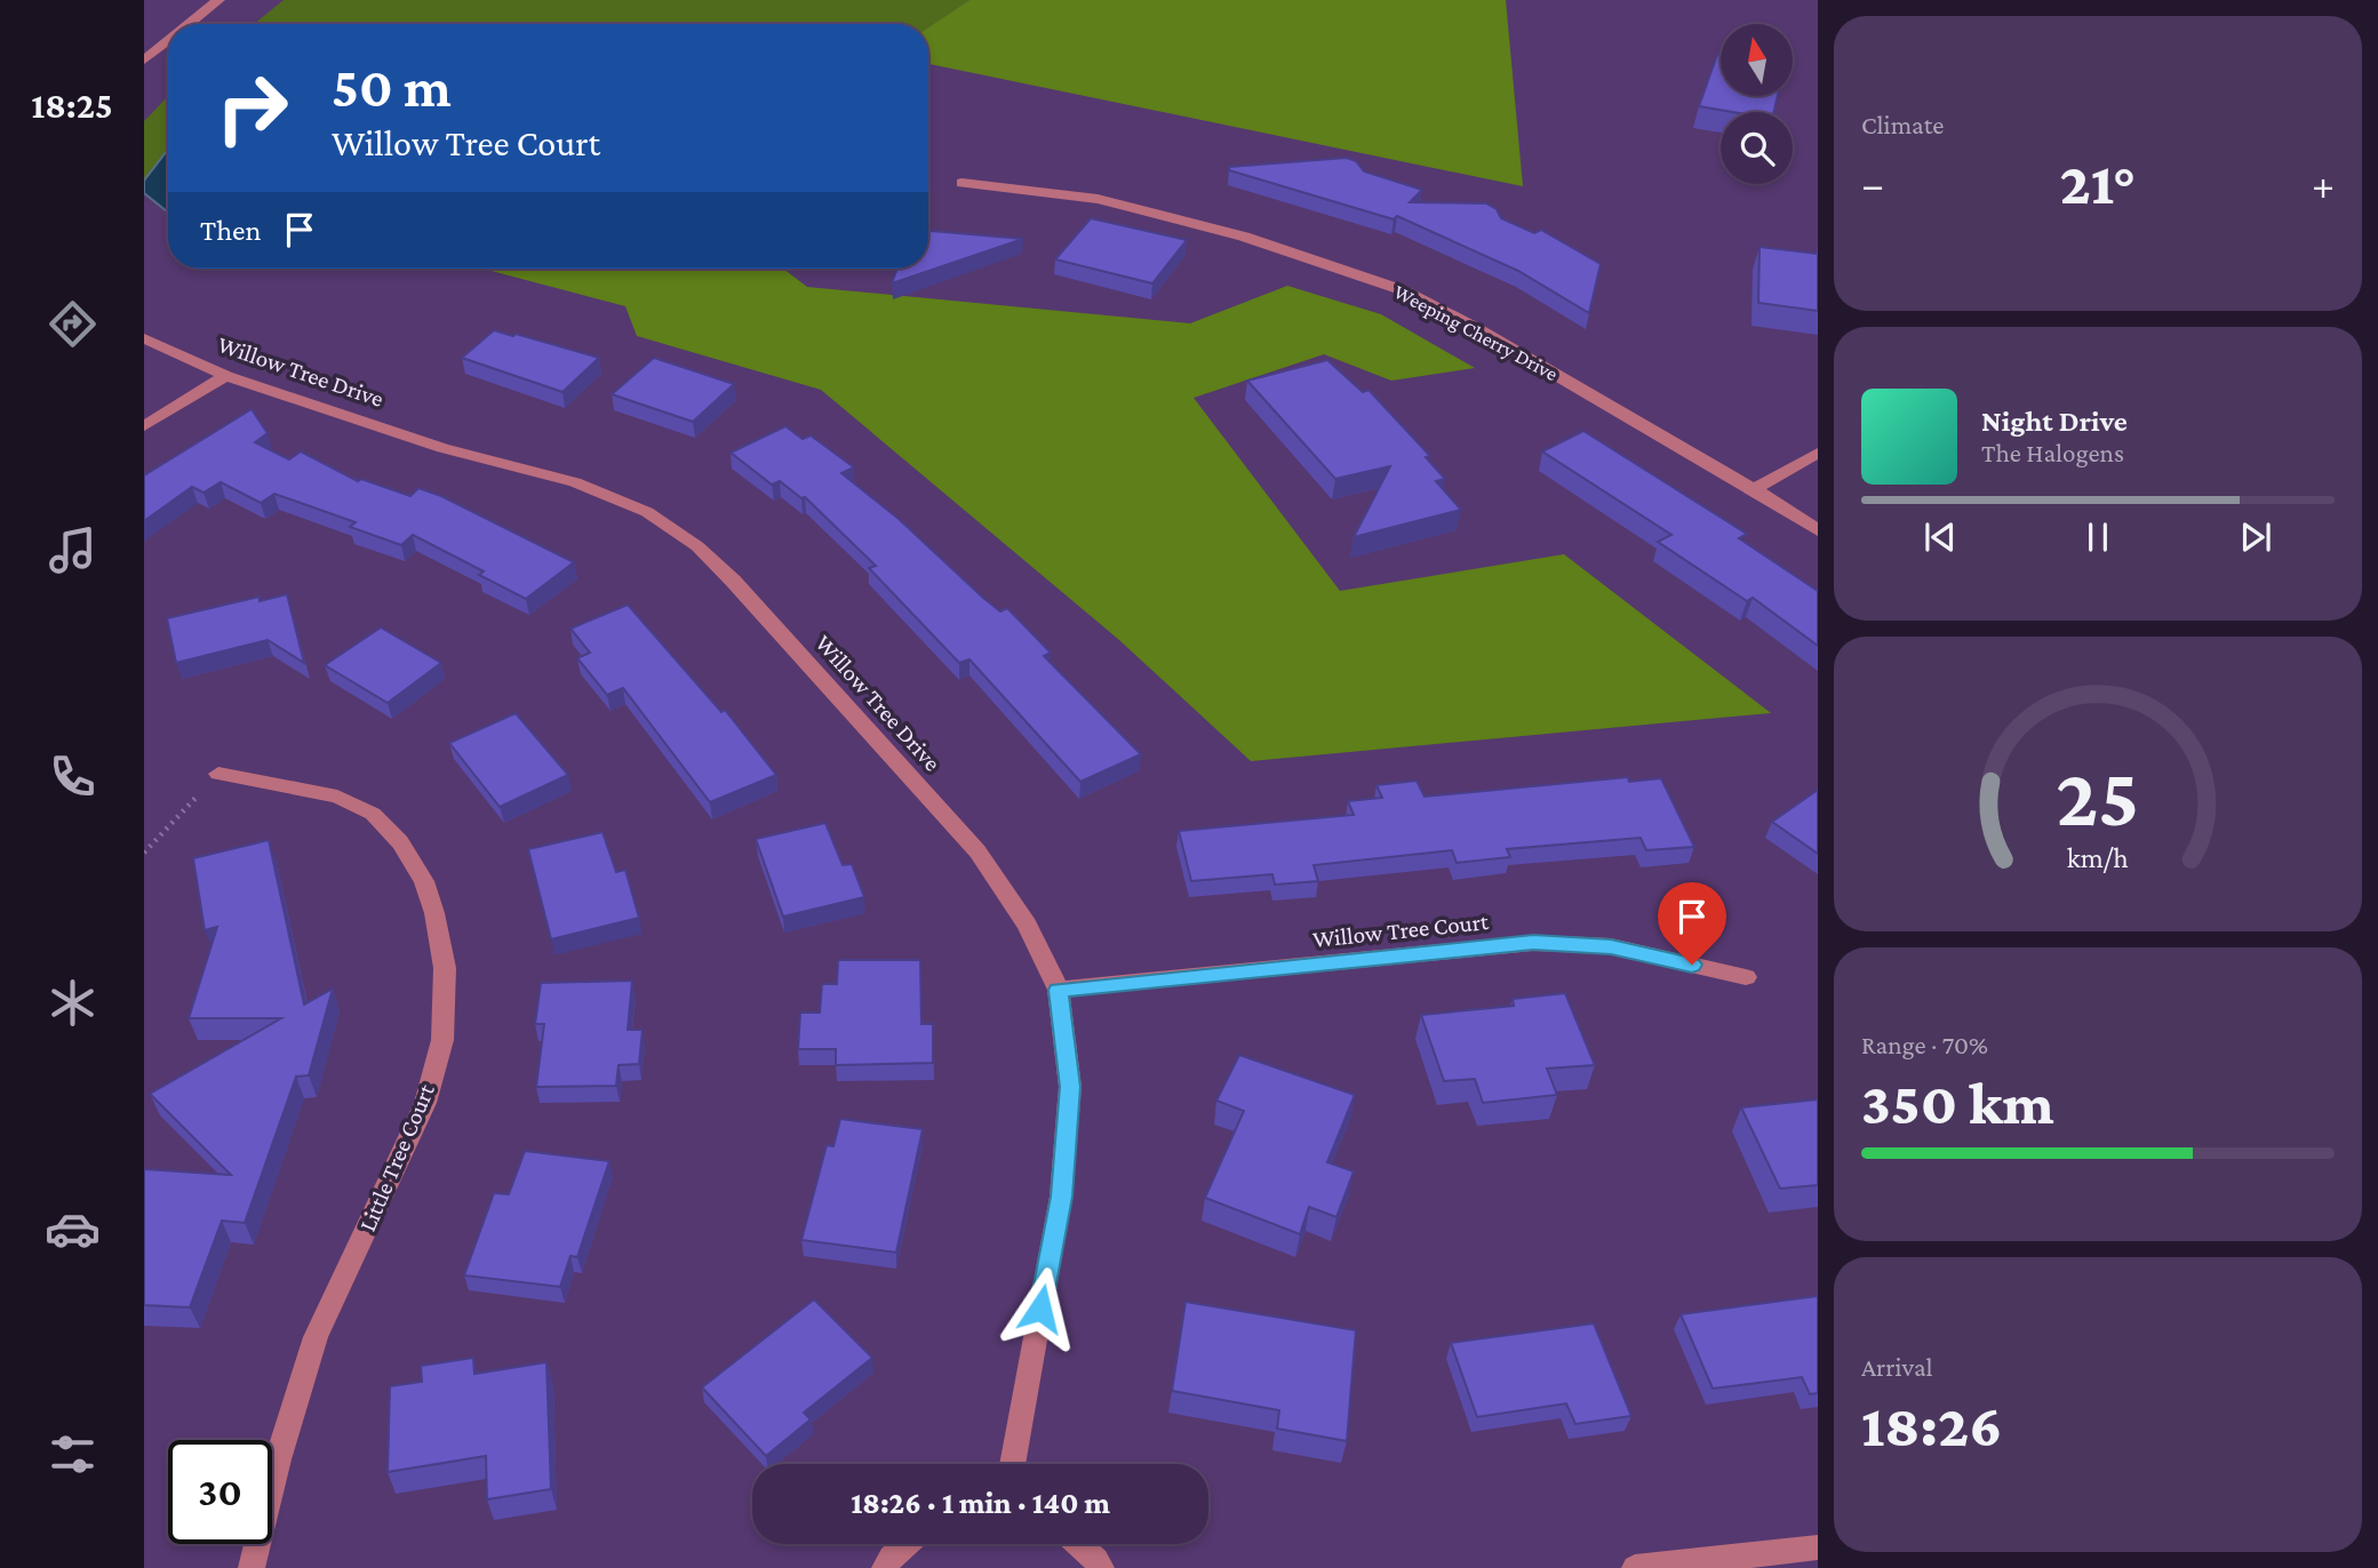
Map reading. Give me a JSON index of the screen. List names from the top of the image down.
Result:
{
  "streets": {
    "street": [
      "Weeping Cherry Drive",
      "Willow Tree Drive",
      "Willow Tree Court",
      "Little Tree Court"
    ]
  },
  "crossings": [
    ["Willow Tree Drive", "Willow Tree Court"]
  ],
  "north": "top",
  "page": {
    "tabs": "18:25",
    "tile": [
      "Climate",
      ["Range · 70%", "350 km"],
      ["Arrival", "18:26"]
    ],
    "turn": ["50 m", "Willow Tree Court"],
    "heat": ["−", "21°", "+"],
    "then": "Then",
    "song": ["Night Drive", "The Halogens"],
    "limit": "30",
    "trip": "18:26 · 1 min · 140 m",
    "gauge": ["25", "km/h"]
  }
}
